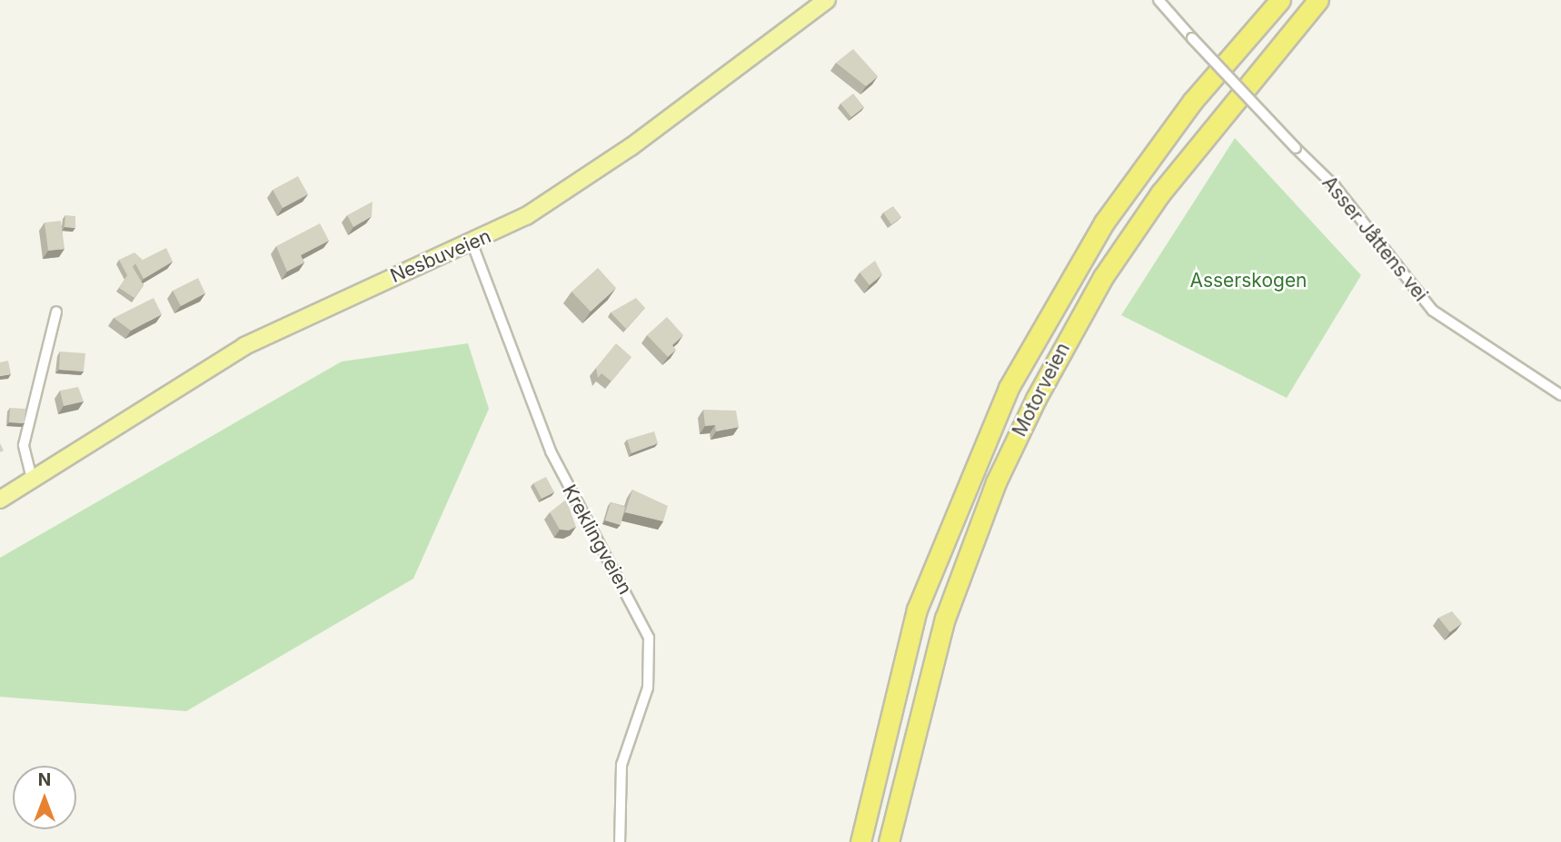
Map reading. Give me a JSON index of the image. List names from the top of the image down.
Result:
{
  "streets": {
    "highway": ["Motorveien"],
    "main road": ["Nesbuveien"],
    "street": ["Asser Jåttens vei", "Kreklingveien"]
  },
  "crossings": [
    ["Nesbuveien", "Kreklingveien"]
  ],
  "parks": ["Asserskogen"],
  "north": "top"
}
